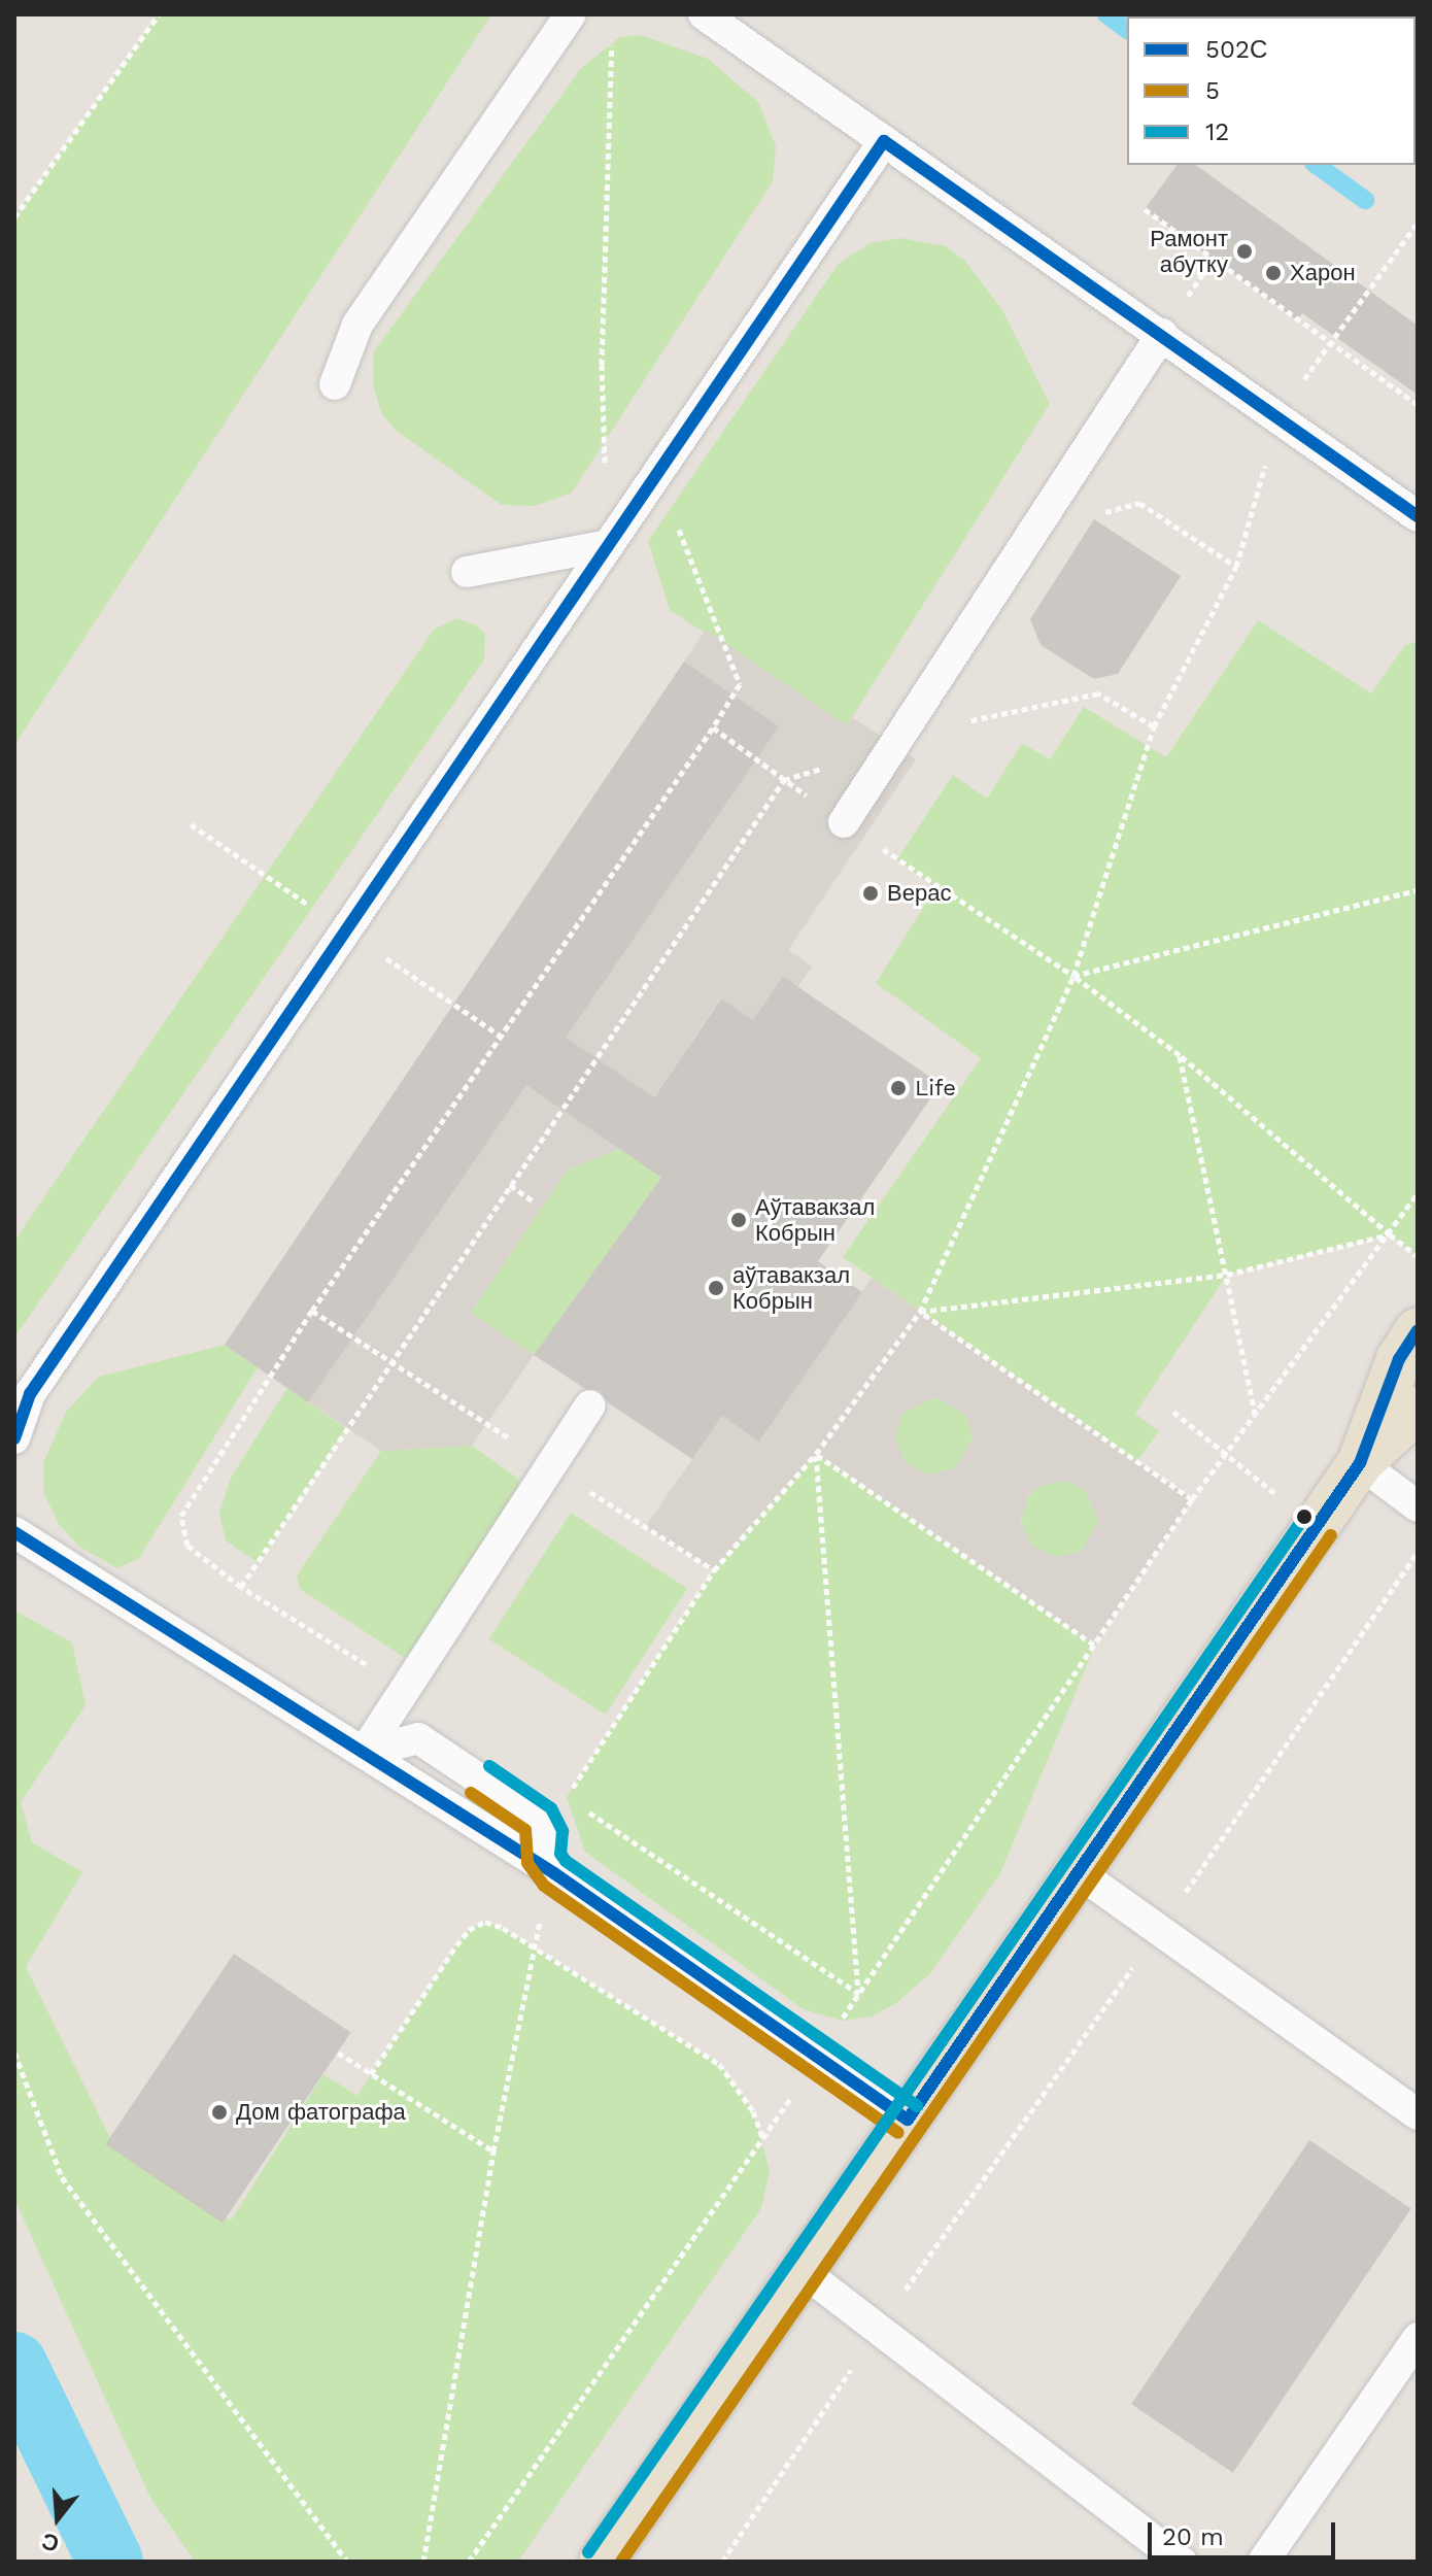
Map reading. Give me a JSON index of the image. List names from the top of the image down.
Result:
{
  "places": [
    "Рамонт абутку",
    "Харон",
    "Верас",
    "Life",
    "Аўтавакзал Кобрын",
    "аўтавакзал Кобрын",
    "Дом фатографа"
  ],
  "lines": ["transit line 502С", "transit line 12", "transit line 5"],
  "legend": ["502С", "5", "12"],
  "scale_bar": "20 m",
  "north": "bottom"
}
